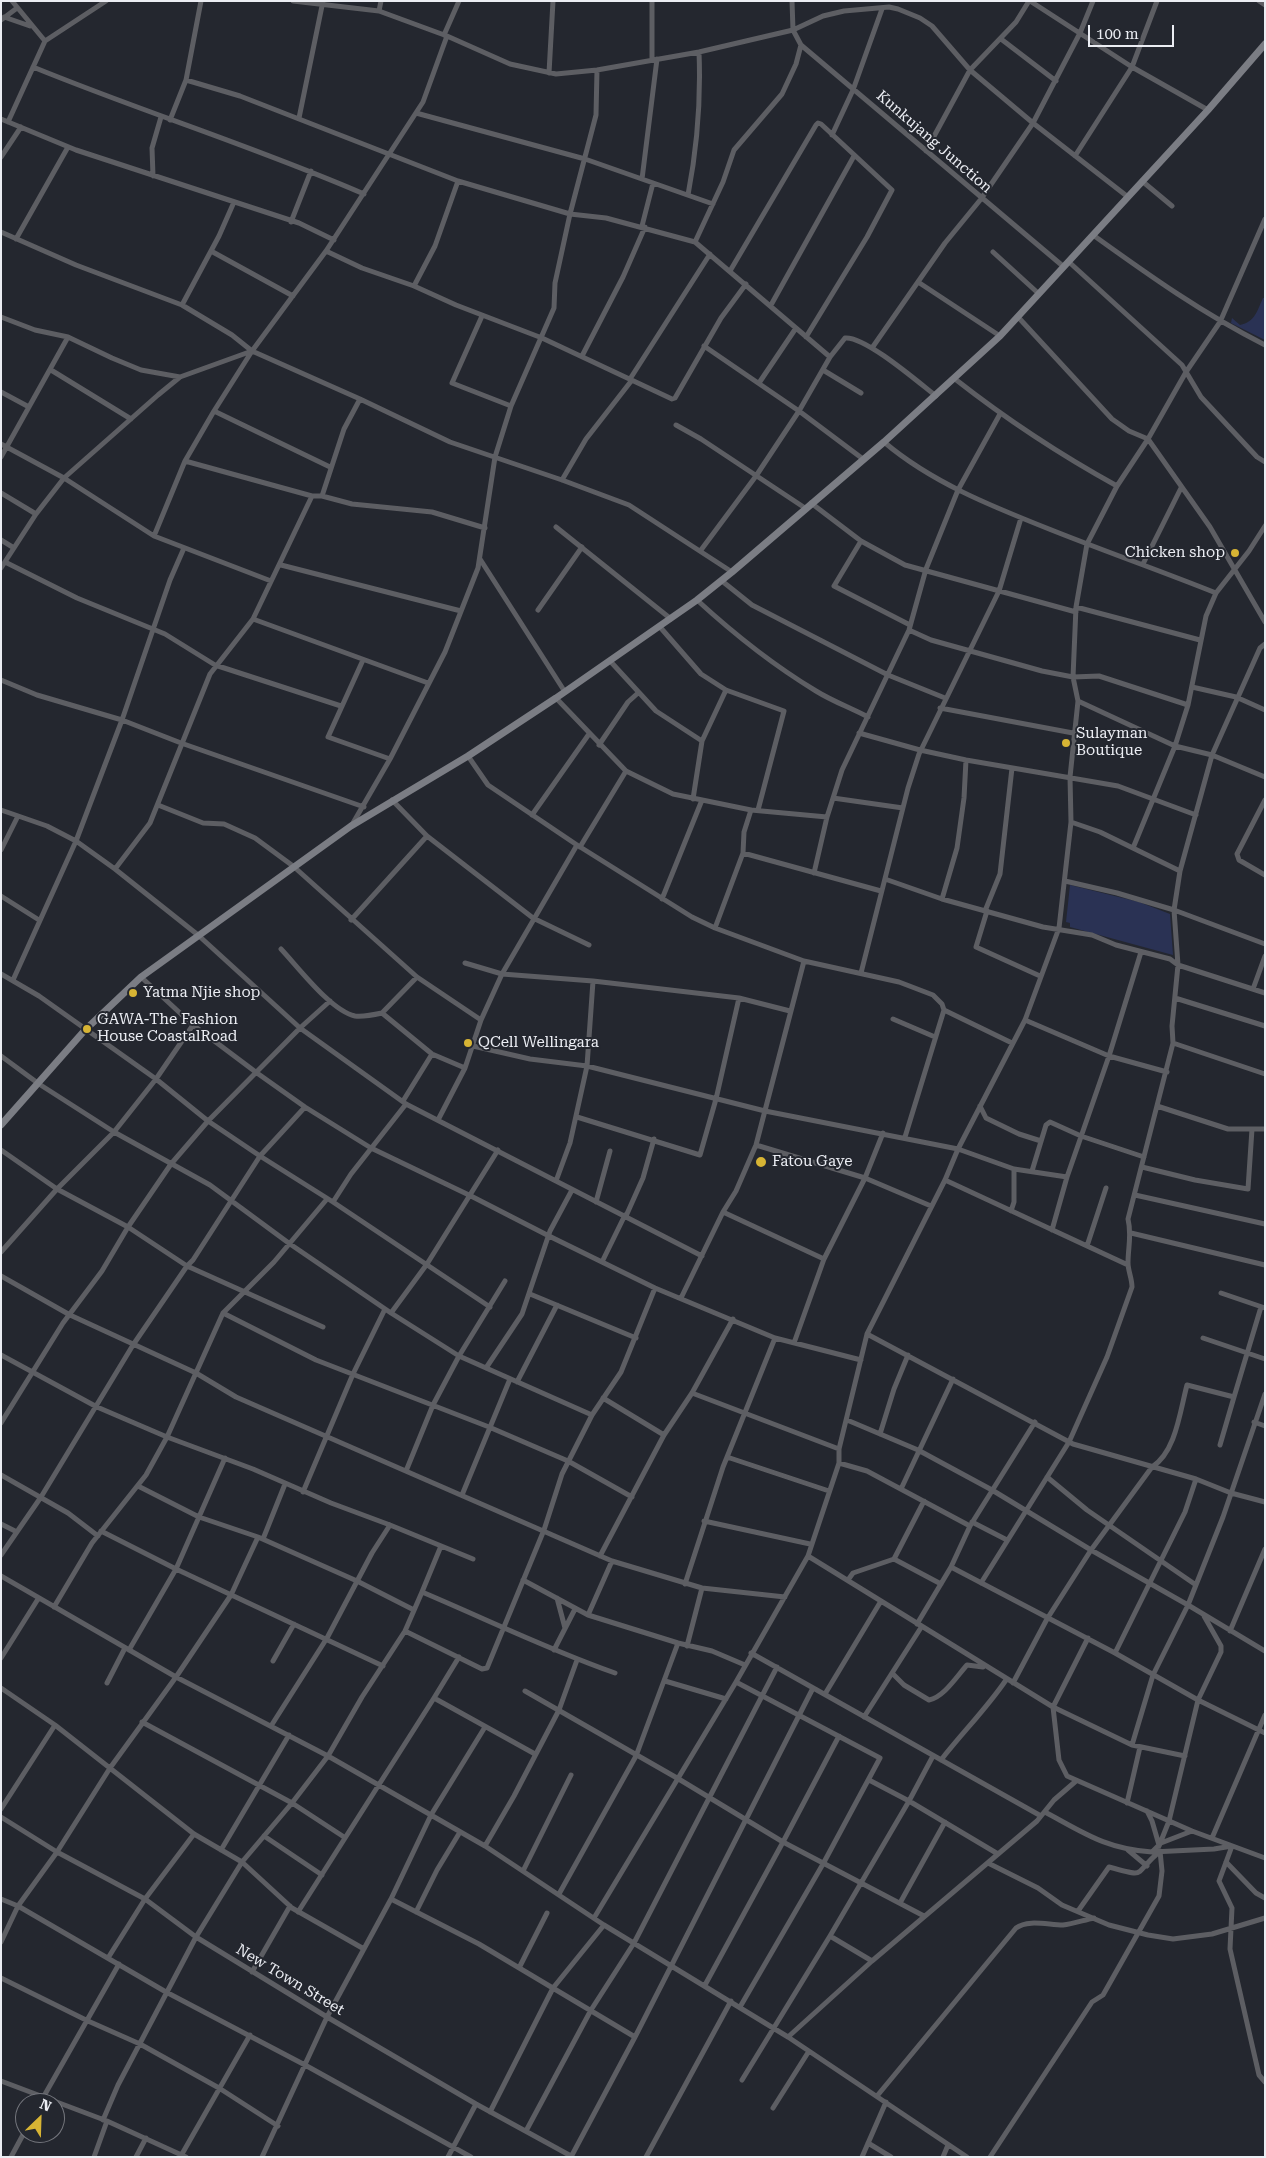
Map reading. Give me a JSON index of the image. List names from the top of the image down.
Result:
{
  "streets": {
    "street": ["Kunkujang Junction", "New Town Street"]
  },
  "places": [
    "Chicken shop",
    "Sulayman Boutique",
    "Yatma Njie shop",
    "GAWA-The Fashion House CoastalRoad",
    "QCell Wellingara",
    "Fatou Gaye"
  ],
  "scale_bar": "100 m",
  "north": "top right"
}
